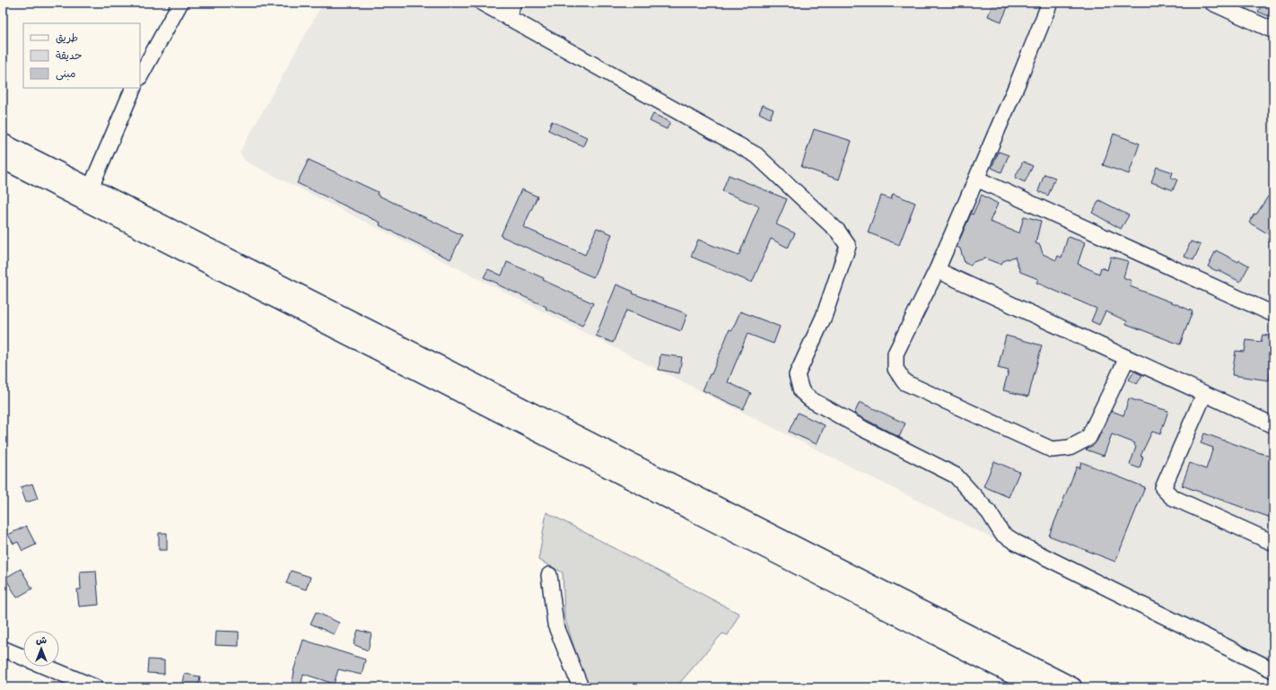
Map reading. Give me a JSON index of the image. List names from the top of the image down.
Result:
{
  "legend": ["طريق", "حديقة", "مبنى"],
  "north": "top"
}
